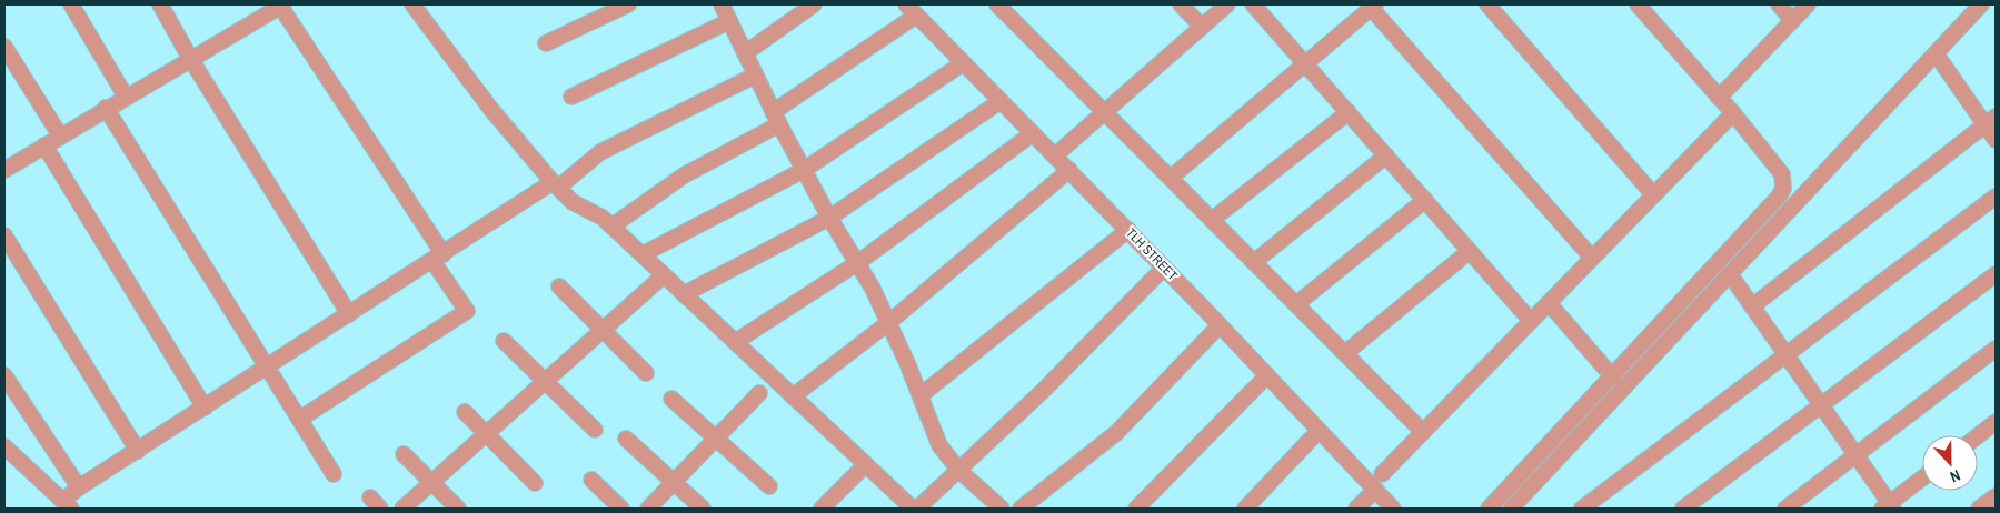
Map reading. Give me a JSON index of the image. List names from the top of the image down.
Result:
{
  "streets": {
    "street": ["TLH STREET"]
  },
  "north": "bottom"
}
